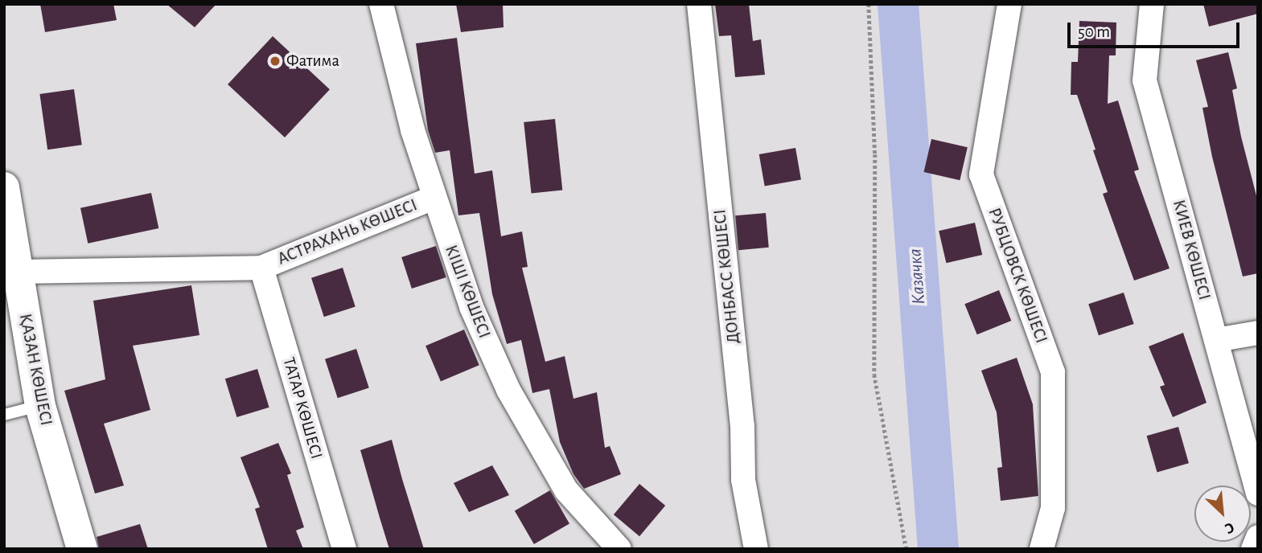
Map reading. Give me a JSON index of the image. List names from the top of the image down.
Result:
{
  "streets": {
    "street": [
      "АСТРАХАНЬ КӨШЕСІ",
      "КИЕВ КӨШЕСІ",
      "РУБЦОВСК КӨШЕСІ",
      "ДОНБАСС КӨШЕСІ",
      "КІШІ КӨШЕСІ",
      "ҚАЗАН КӨШЕСІ",
      "ТАТАР КӨШЕСІ"
    ]
  },
  "crossings": [
    ["АСТРАХАНЬ КӨШЕСІ", "КІШІ КӨШЕСІ"],
    ["АСТРАХАНЬ КӨШЕСІ", "ТАТАР КӨШЕСІ"]
  ],
  "water": ["Казачка"],
  "places": ["Фатима"],
  "scale_bar": "50 m",
  "north": "bottom right"
}
